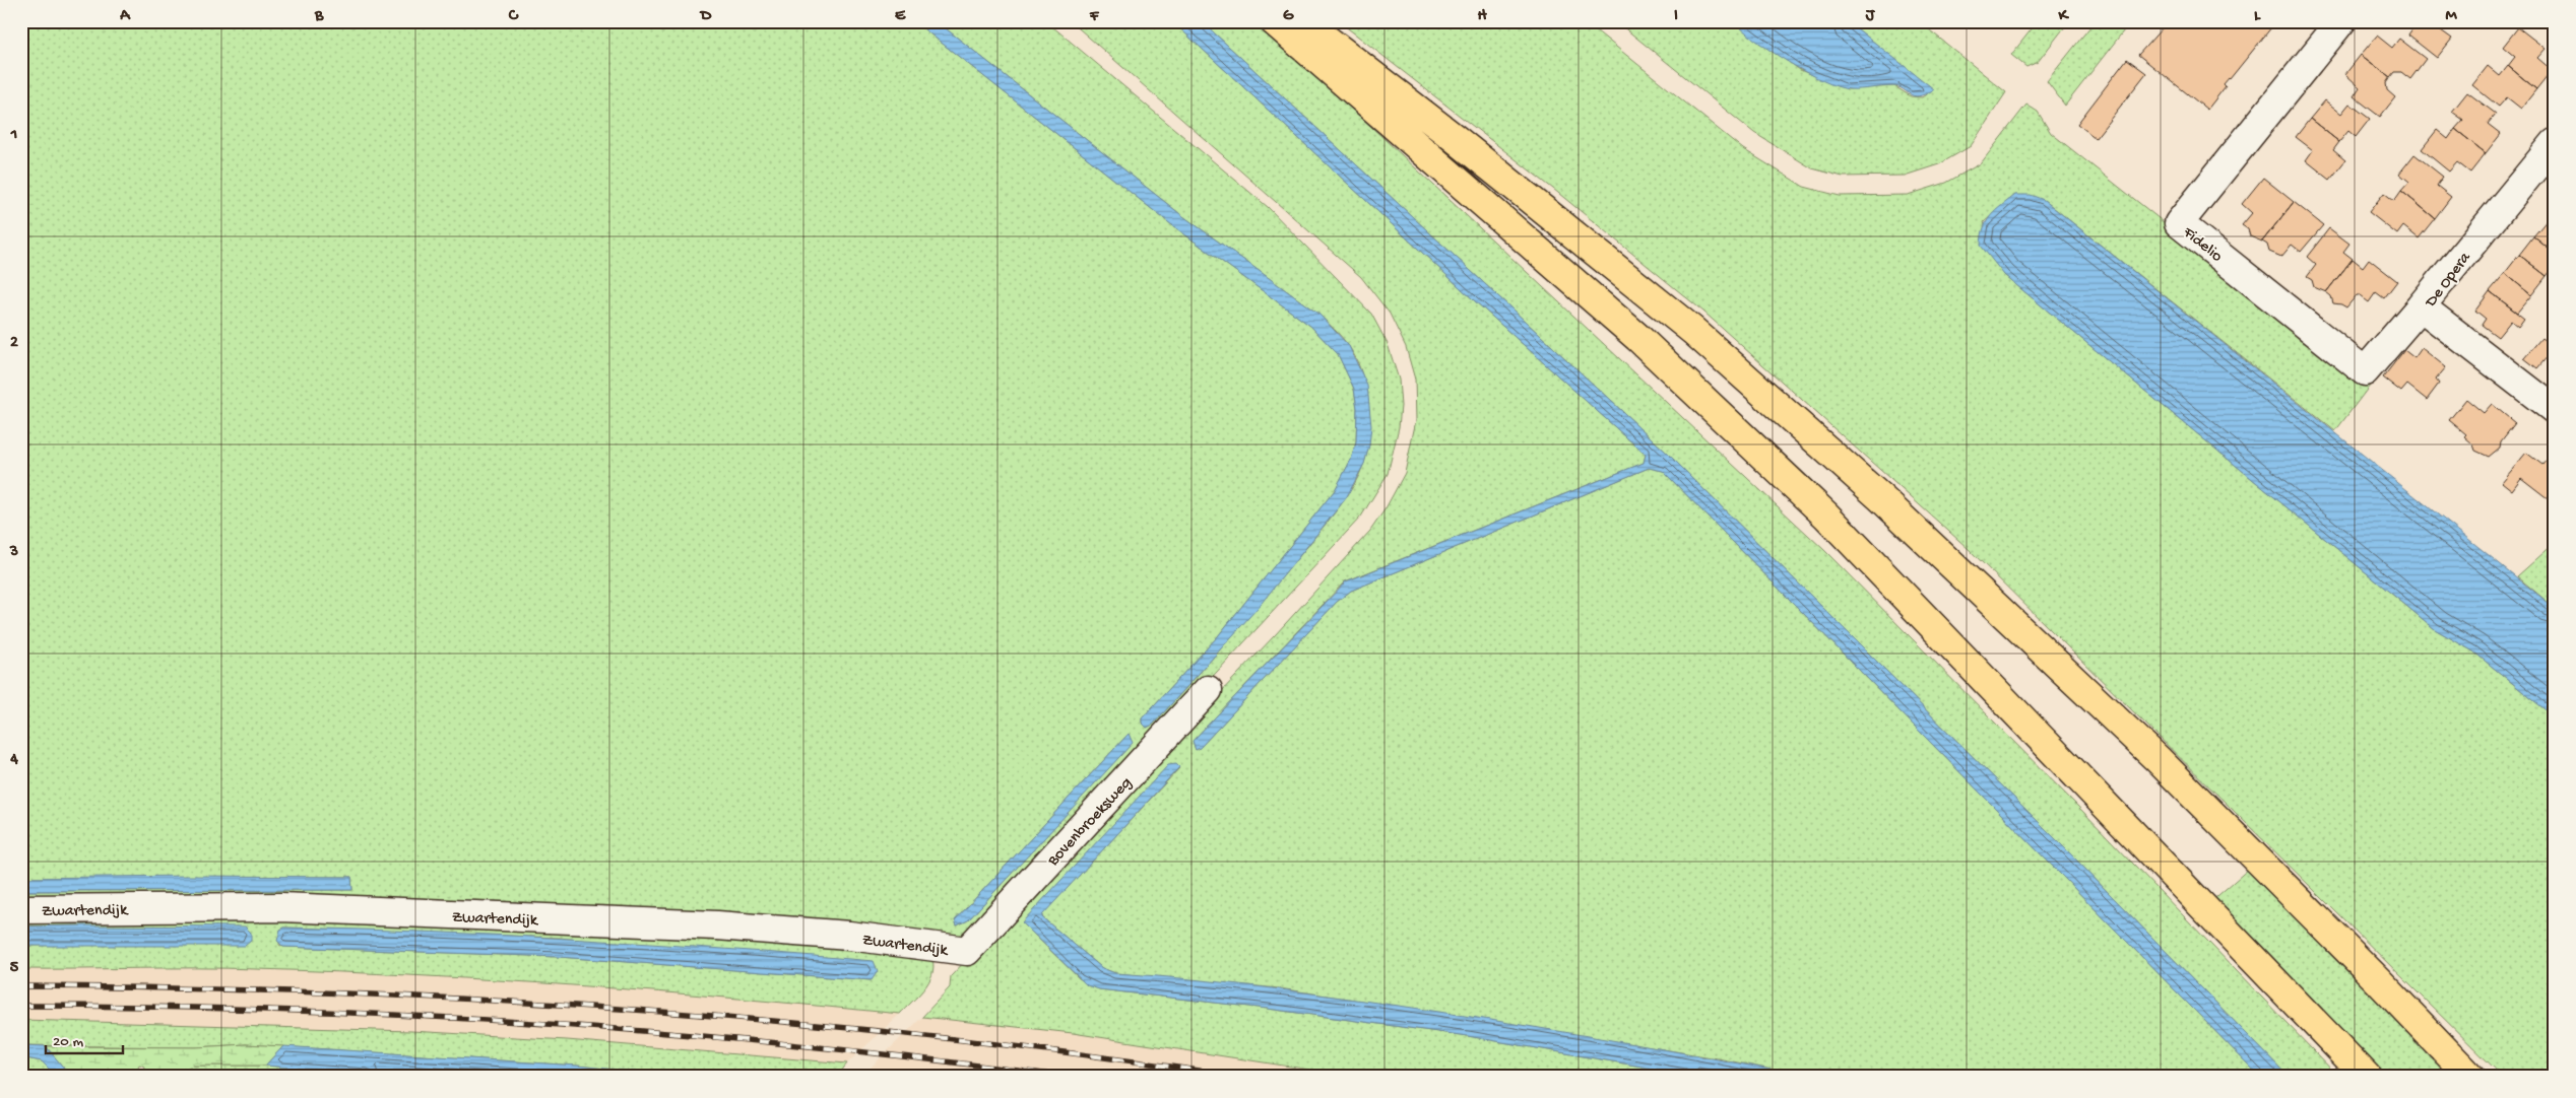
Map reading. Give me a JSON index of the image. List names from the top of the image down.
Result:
{
  "streets": {
    "street": [
      "Fidelio",
      "De Opera",
      "Bovenbroeksweg",
      "Zwartendijk"
    ]
  },
  "crossings": [
    ["Fidelio", "De Opera"],
    ["Bovenbroeksweg", "Zwartendijk"]
  ],
  "scale_bar": "20 m",
  "grid": {
    "columns": [
      "A",
      "B",
      "C",
      "D",
      "E",
      "F",
      "G",
      "H",
      "I",
      "J",
      "K",
      "L",
      "M"
    ],
    "rows": [
      "1",
      "2",
      "3",
      "4",
      "5"
    ]
  }
}
